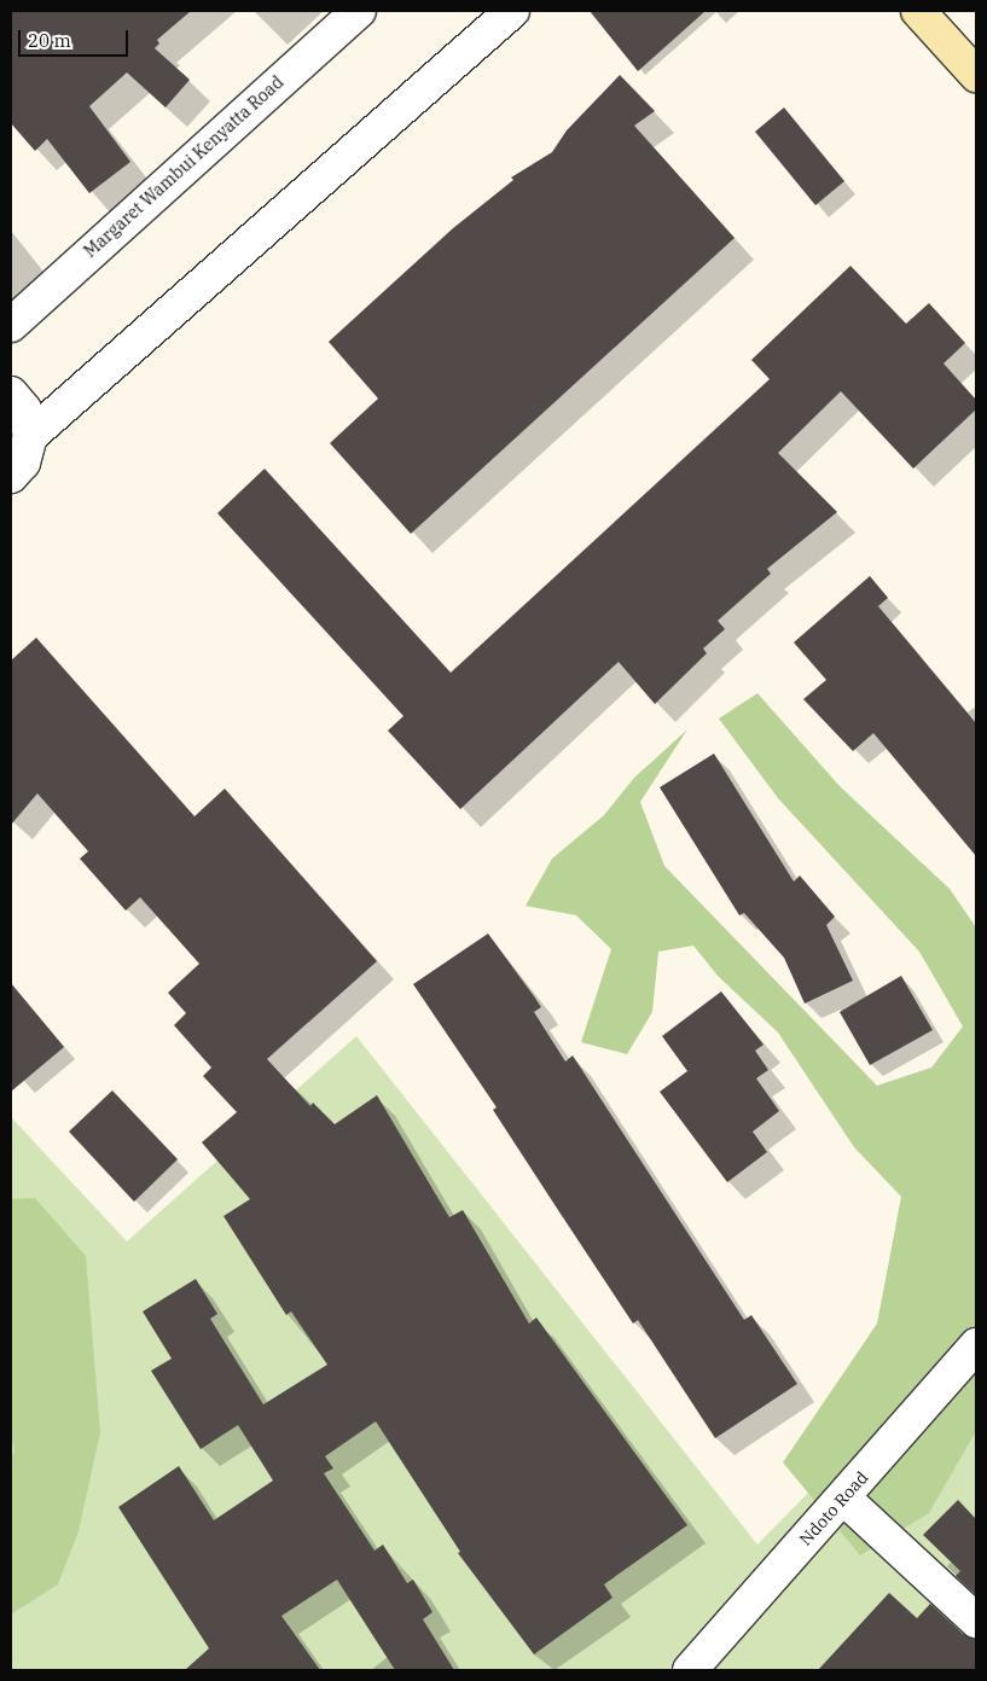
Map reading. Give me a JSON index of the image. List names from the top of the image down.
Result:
{
  "streets": {
    "street": ["Margaret Wambui Kenyatta Road", "Ndoto Road"]
  },
  "scale_bar": "20 m"
}
